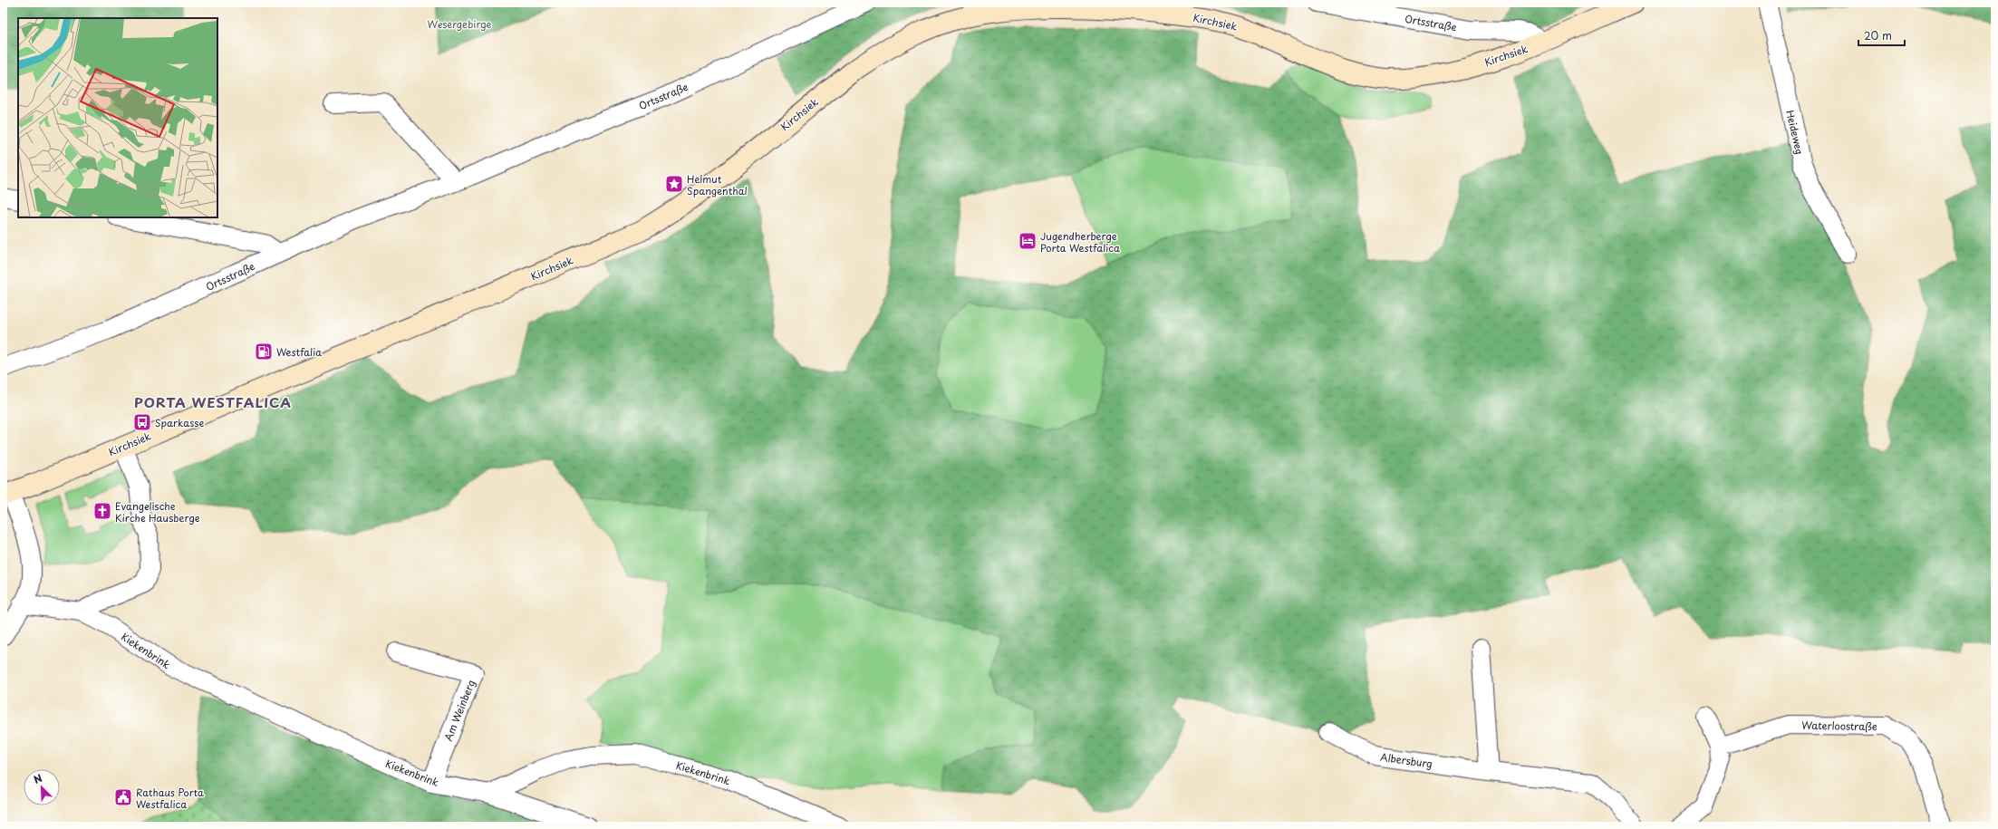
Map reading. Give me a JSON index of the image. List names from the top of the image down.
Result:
{
  "streets": {
    "main road": ["Kirchsiek"],
    "street": [
      "Ortsstraße",
      "Heideweg",
      "Kiekenbrink",
      "Am Weinberg",
      "Waterloostraße",
      "Albersburg"
    ]
  },
  "crossings": [
    ["Kirchsiek", "Ortsstraße"],
    ["Kiekenbrink", "Am Weinberg"]
  ],
  "districts": ["PORTA WESTFALICA"],
  "parks": ["Wesergebirge"],
  "places": {
    "place": ["Helmut Spangenthal"],
    "hotel": ["Jugendherberge Porta Westfalica"],
    "fuel station": ["Westfalia"],
    "bus stop": ["Sparkasse"],
    "church": ["Evangelische Kirche Hausberge"],
    "public building": ["Rathaus Porta Westfalica"]
  },
  "scale_bar": "20 m",
  "north": "top left"
}
